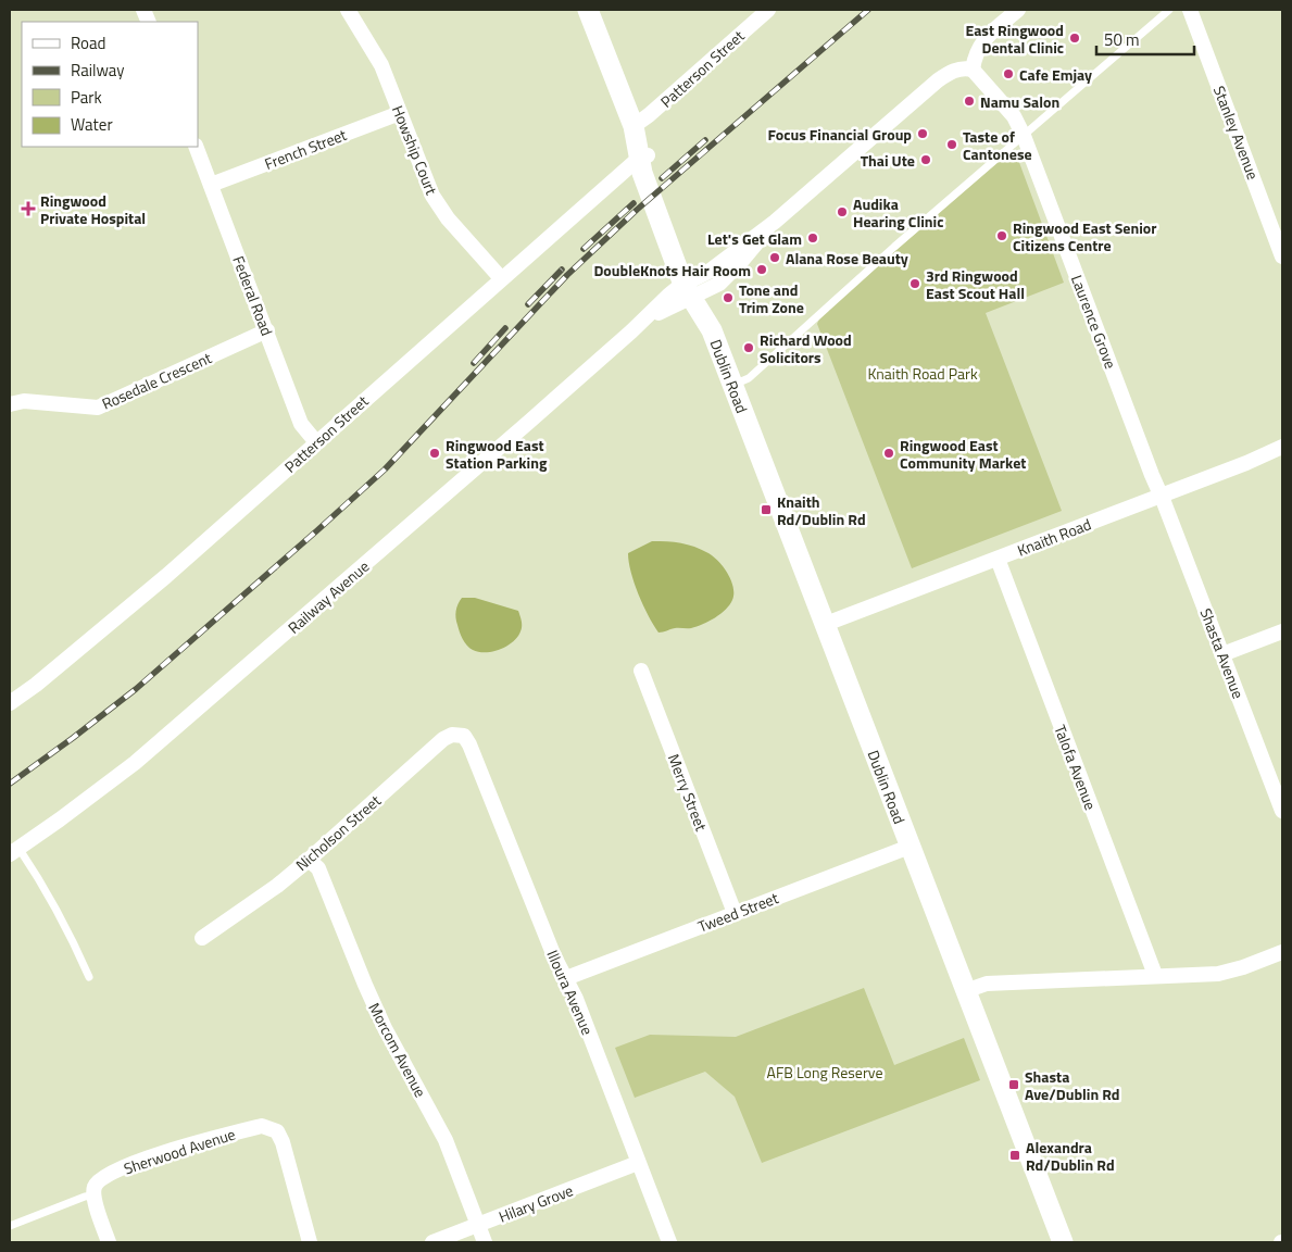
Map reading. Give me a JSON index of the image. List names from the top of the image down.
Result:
{
  "streets": {
    "main road": ["Dublin Road"],
    "street": [
      "Patterson Street",
      "Stanley Avenue",
      "French Street",
      "Howship Court",
      "Federal Road",
      "Laurence Grove",
      "Rosedale Crescent",
      "Knaith Road",
      "Railway Avenue",
      "Shasta Avenue",
      "Talofa Avenue",
      "Merry Street",
      "Nicholson Street",
      "Tweed Street",
      "Illoura Avenue",
      "Morcom Avenue",
      "Sherwood Avenue",
      "Hilary Grove"
    ]
  },
  "crossings": [
    ["Patterson Street", "Howship Court"],
    ["Patterson Street", "Federal Road"],
    ["Patterson Street", "Dublin Road"],
    ["French Street", "Howship Court"],
    ["French Street", "Federal Road"],
    ["Federal Road", "Rosedale Crescent"],
    ["Laurence Grove", "Knaith Road"],
    ["Laurence Grove", "Railway Avenue"],
    ["Laurence Grove", "Shasta Avenue"],
    ["Dublin Road", "Knaith Road"],
    ["Dublin Road", "Railway Avenue"],
    ["Dublin Road", "Tweed Street"],
    ["Knaith Road", "Shasta Avenue"],
    ["Knaith Road", "Talofa Avenue"],
    ["Merry Street", "Tweed Street"],
    ["Nicholson Street", "Illoura Avenue"],
    ["Nicholson Street", "Morcom Avenue"],
    ["Tweed Street", "Illoura Avenue"],
    ["Illoura Avenue", "Hilary Grove"],
    ["Morcom Avenue", "Hilary Grove"]
  ],
  "parks": ["Knaith Road Park", "AFB Long Reserve"],
  "places": {
    "other": [
      "East Ringwood Dental Clinic",
      "Cafe Emjay",
      "Namu Salon",
      "Focus Financial Group",
      "Taste of Cantonese",
      "Thai Ute",
      "Audika Hearing Clinic",
      "Ringwood East Senior Citizens Centre",
      "Let's Get Glam",
      "Alana Rose Beauty",
      "DoubleKnots Hair Room",
      "3rd Ringwood East Scout Hall",
      "Tone and Trim Zone",
      "Richard Wood Solicitors",
      "Ringwood East Station Parking",
      "Ringwood East Community Market"
    ],
    "health": ["Ringwood Private Hospital"],
    "transit": ["Knaith Rd/Dublin Rd", "Shasta Ave/Dublin Rd", "Alexandra Rd/Dublin Rd"]
  },
  "legend": [
    "Road",
    "Railway",
    "Park",
    "Water"
  ],
  "scale_bar": "50 m"
}
